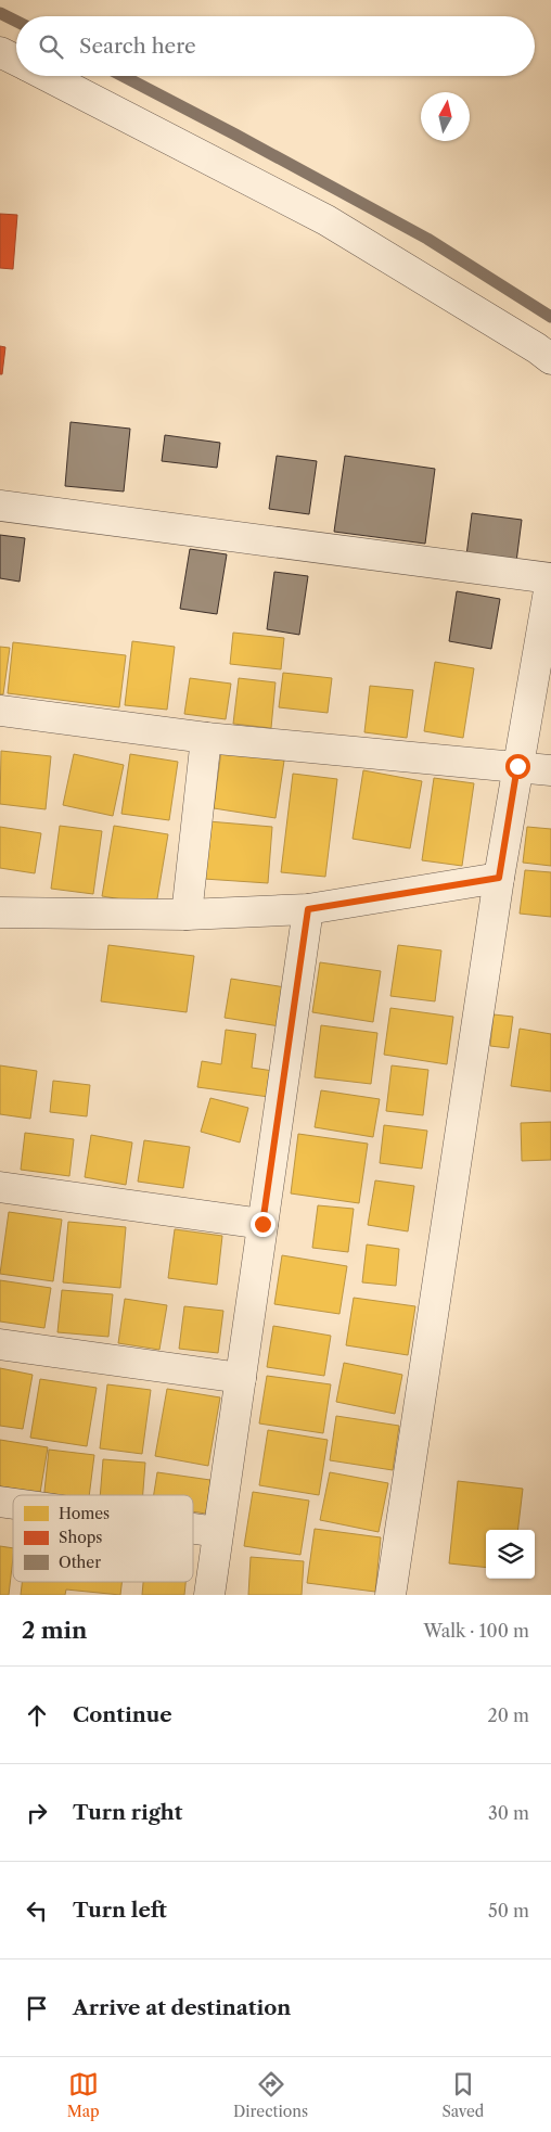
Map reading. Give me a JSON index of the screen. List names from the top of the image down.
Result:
{
  "legend": ["Homes", "Shops", "Other"],
  "north": "top",
  "page": {
    "search": "Search here",
    "heading": ["2 min", "Walk · 100 m"],
    "list": [
      ["Continue", "20 m"],
      ["Turn right", "30 m"],
      ["Turn left", "50 m"],
      "Arrive at destination"
    ],
    "nav": ["Map", "Directions", "Saved"]
  }
}
